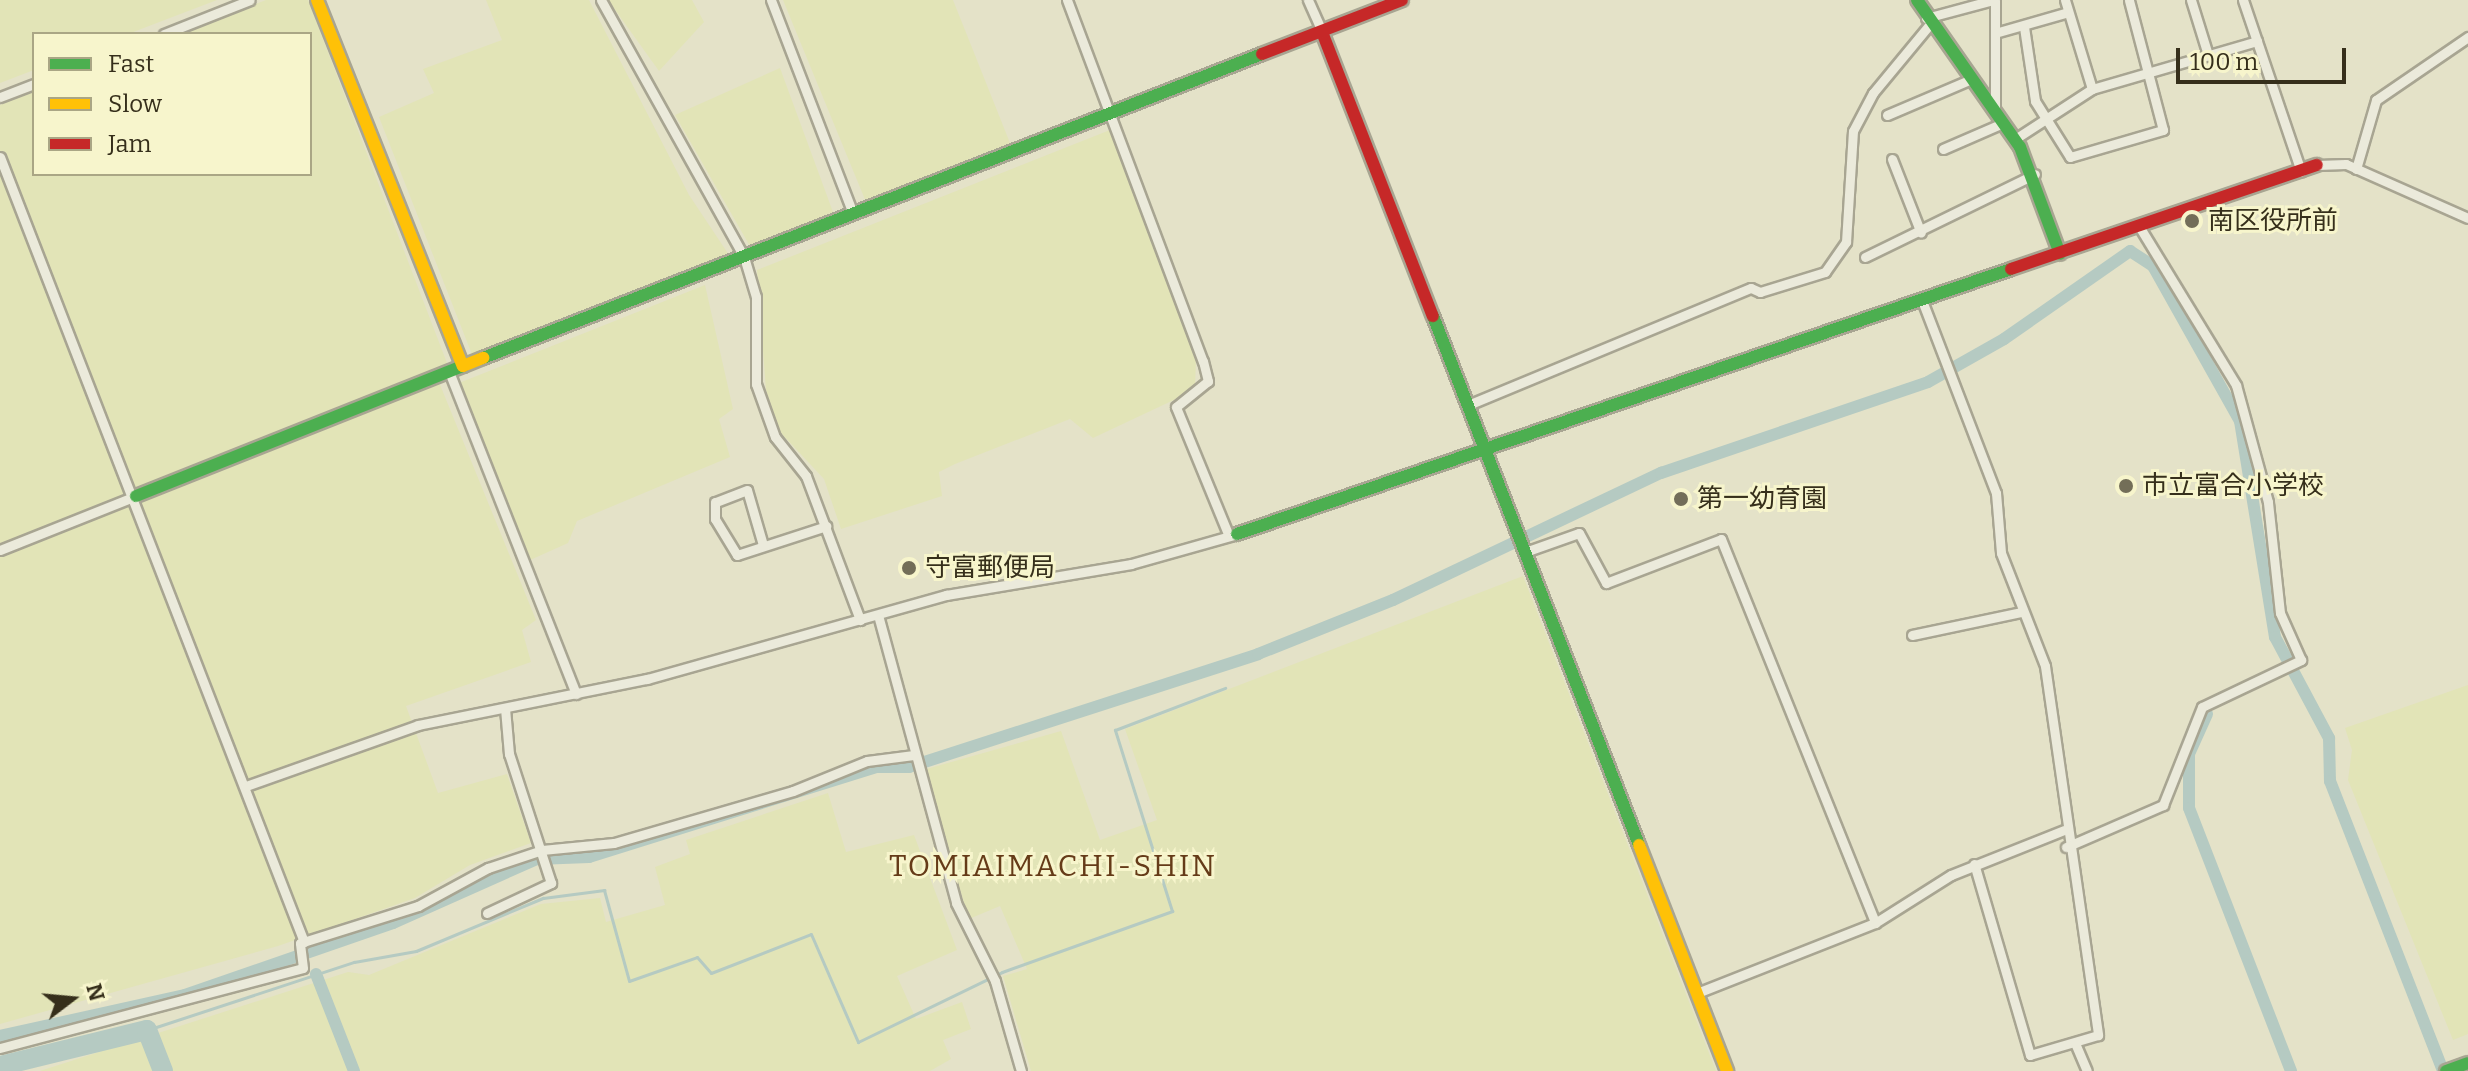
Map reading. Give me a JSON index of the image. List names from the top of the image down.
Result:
{
  "districts": ["TOMIAIMACHI-SHIN"],
  "places": [
    "南区役所前",
    "市立富合小学校",
    "第一幼育園",
    "守富郵便局"
  ],
  "legend": ["Fast", "Slow", "Jam"],
  "scale_bar": "100 m",
  "north": "right"
}
